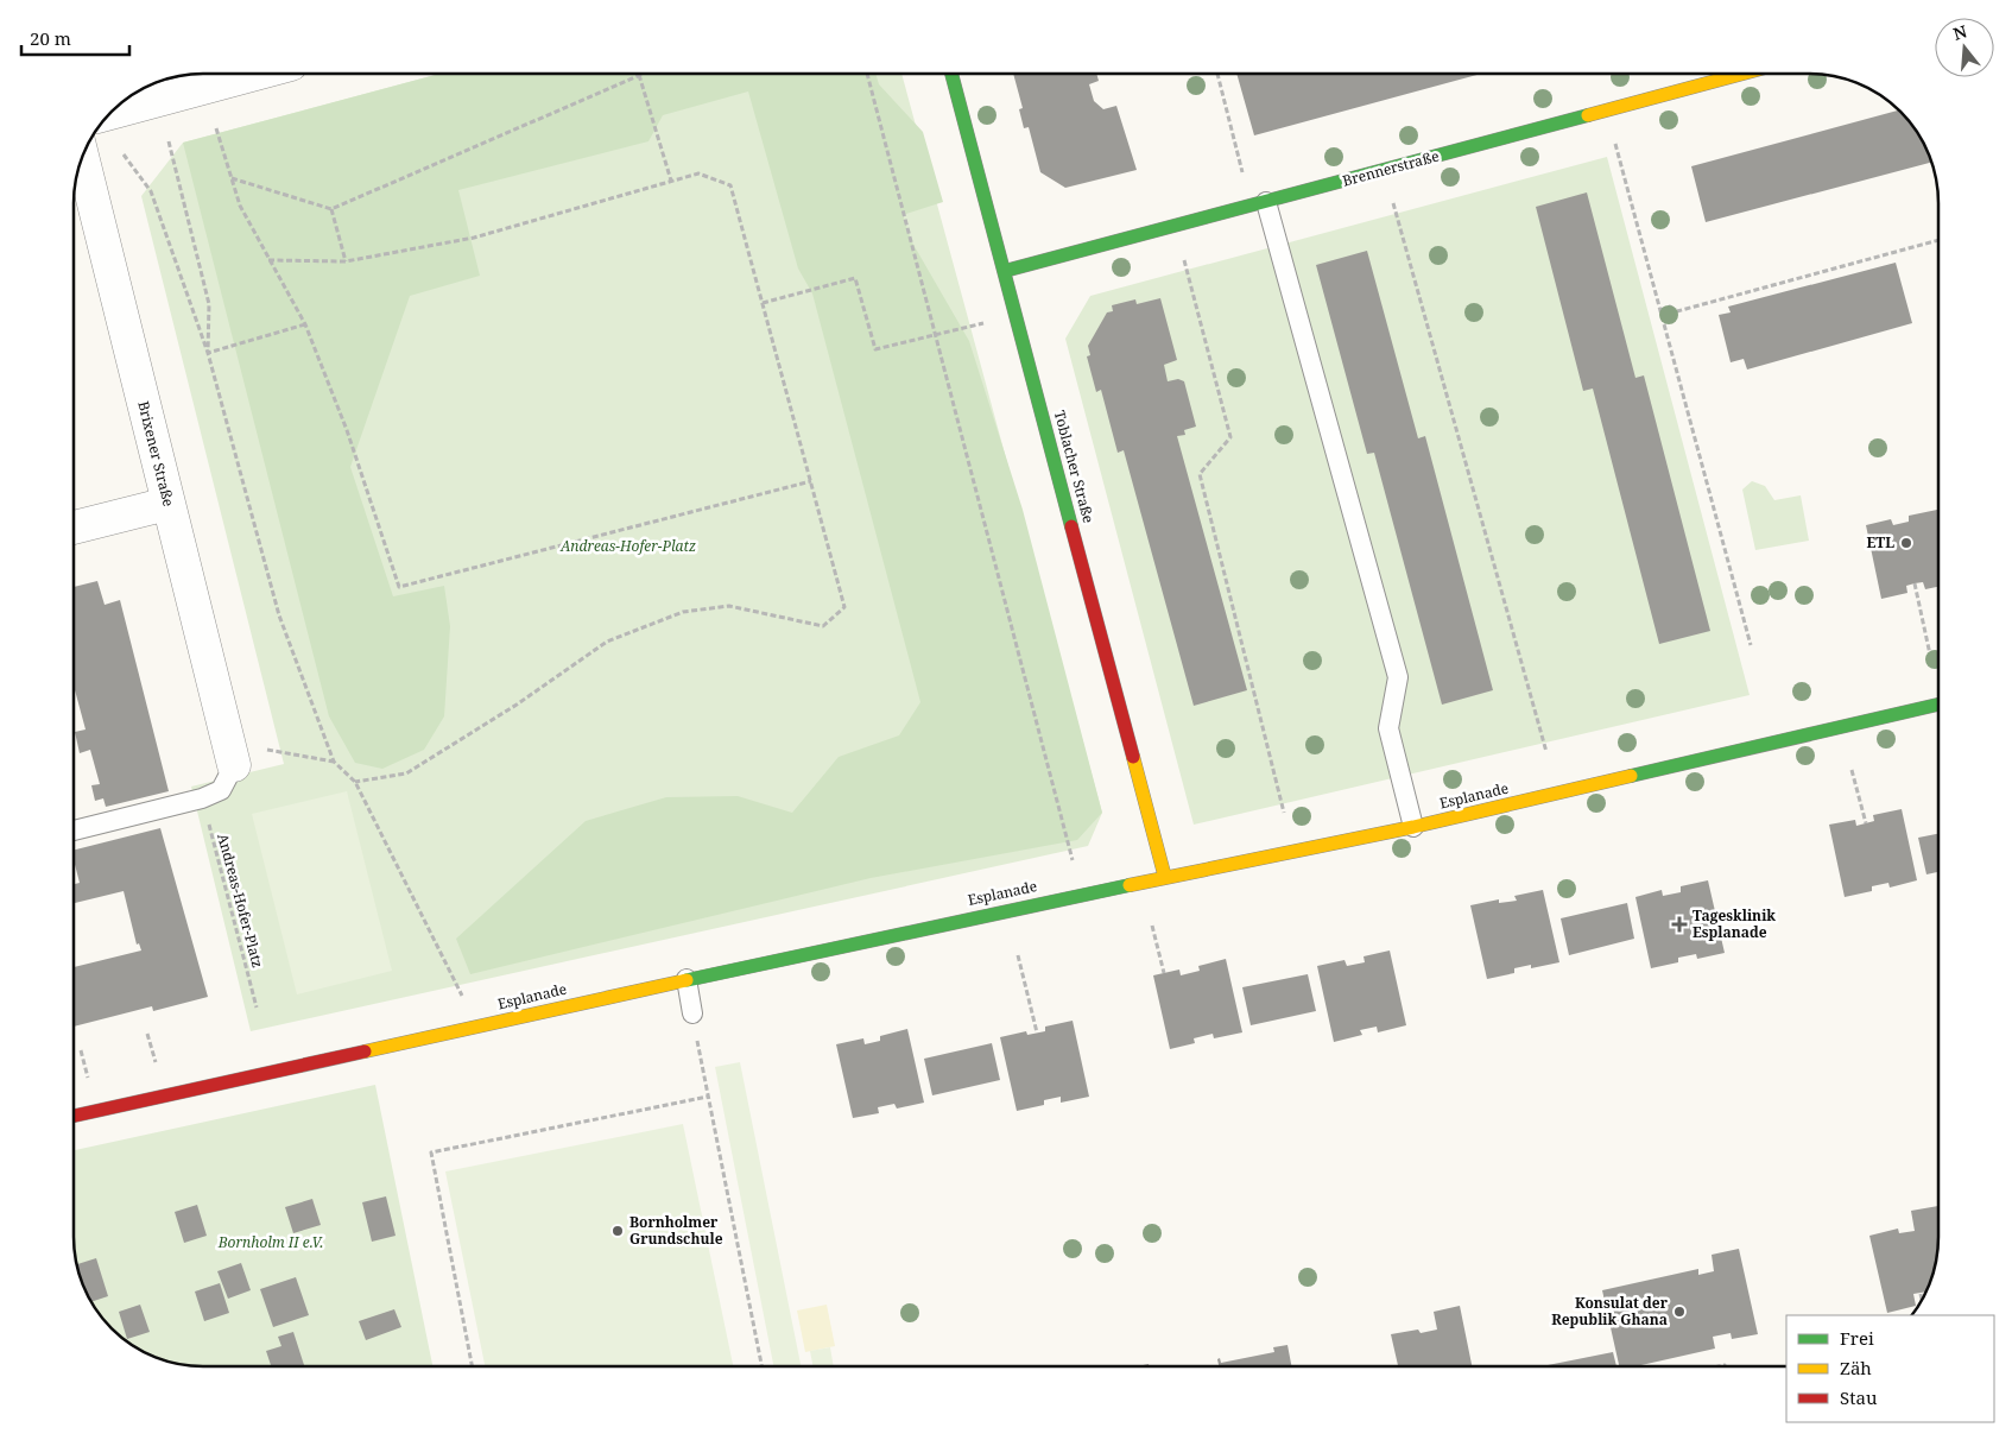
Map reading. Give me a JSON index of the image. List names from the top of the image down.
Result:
{
  "streets": {
    "street": [
      "Brennerstraße",
      "Brixener Straße",
      "Toblacher Straße",
      "Esplanade"
    ],
    "path": ["Andreas-Hofer-Platz"]
  },
  "crossings": [
    ["Brennerstraße", "Toblacher Straße"],
    ["Toblacher Straße", "Esplanade"]
  ],
  "parks": ["Andreas-Hofer-Platz", "Bornholm II e.V."],
  "places": {
    "other": ["ETL", "Bornholmer Grundschule", "Konsulat der Republik Ghana"],
    "health": ["Tagesklinik Esplanade"]
  },
  "legend": ["Frei", "Zäh", "Stau"],
  "scale_bar": "20 m",
  "north": "top"
}
